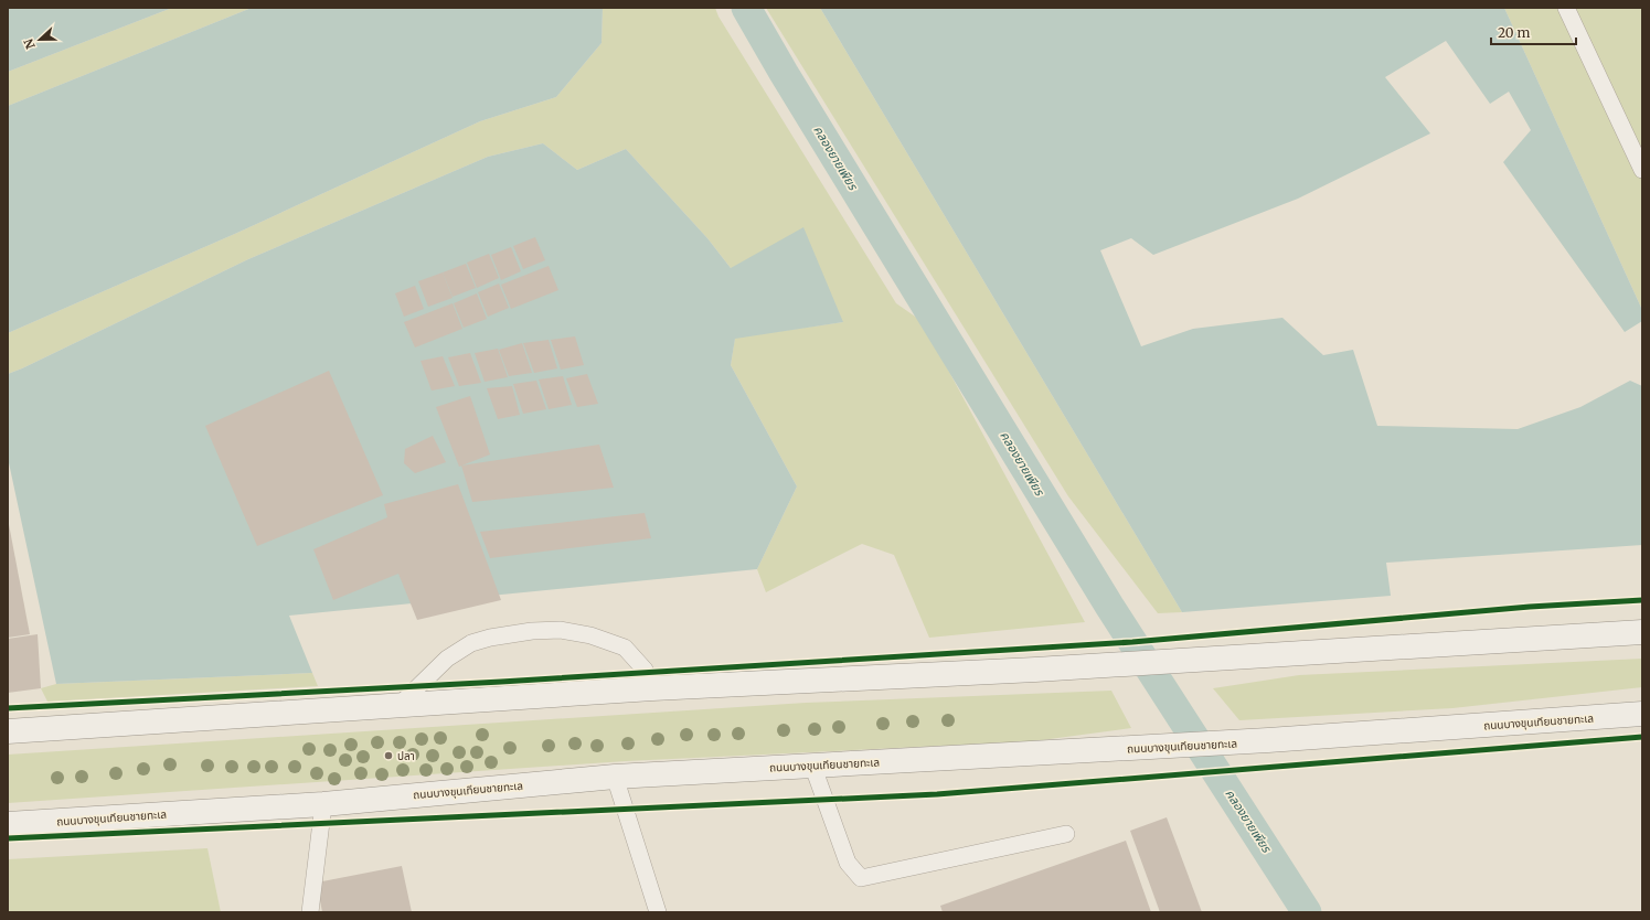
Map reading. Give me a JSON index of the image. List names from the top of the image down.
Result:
{
  "streets": {
    "main road": ["ถนนบางขุนเทียนชายทะเล"]
  },
  "water": ["คลองยายเพียร"],
  "places": ["ปลา"],
  "scale_bar": "20 m",
  "north": "left"
}
